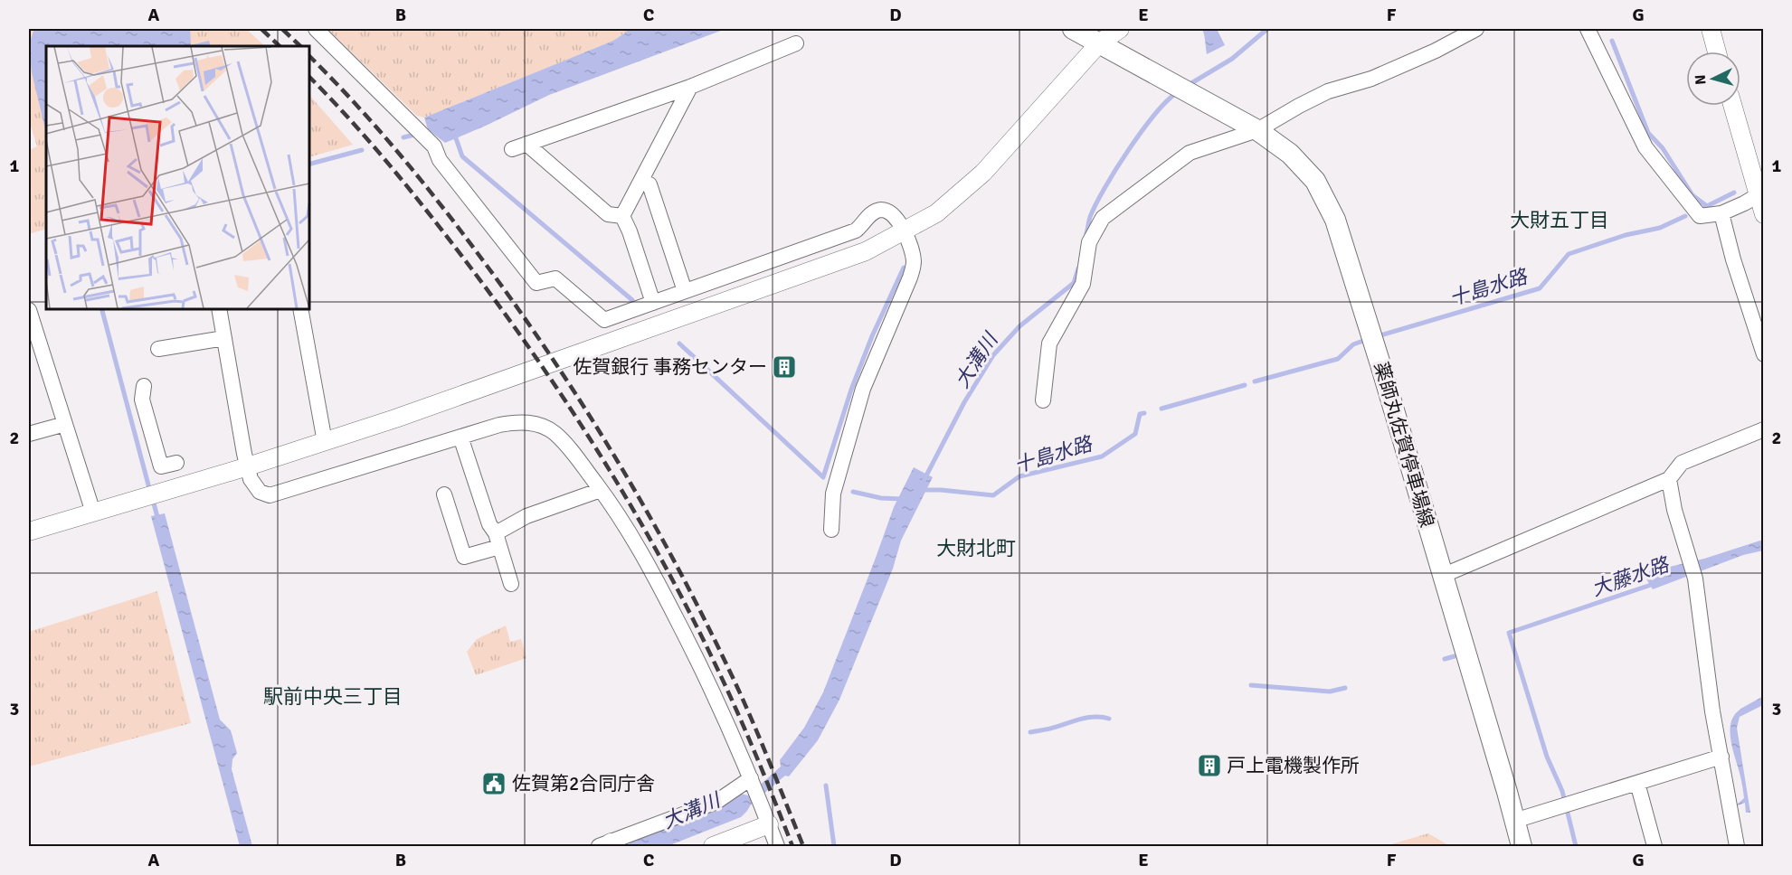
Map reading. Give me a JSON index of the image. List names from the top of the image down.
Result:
{
  "streets": {
    "main road": ["薬師丸佐賀停車場線"]
  },
  "districts": ["大財五丁目", "大財北町", "駅前中央三丁目"],
  "water": ["十島水路", "大溝川", "大藤水路"],
  "places": {
    "building": ["佐賀銀行 事務センター", "戸上電機製作所"],
    "public building": ["佐賀第2合同庁舎"]
  },
  "north": "left",
  "grid": {
    "columns": [
      "A",
      "B",
      "C",
      "D",
      "E",
      "F",
      "G"
    ],
    "rows": ["1", "2", "3"]
  }
}
